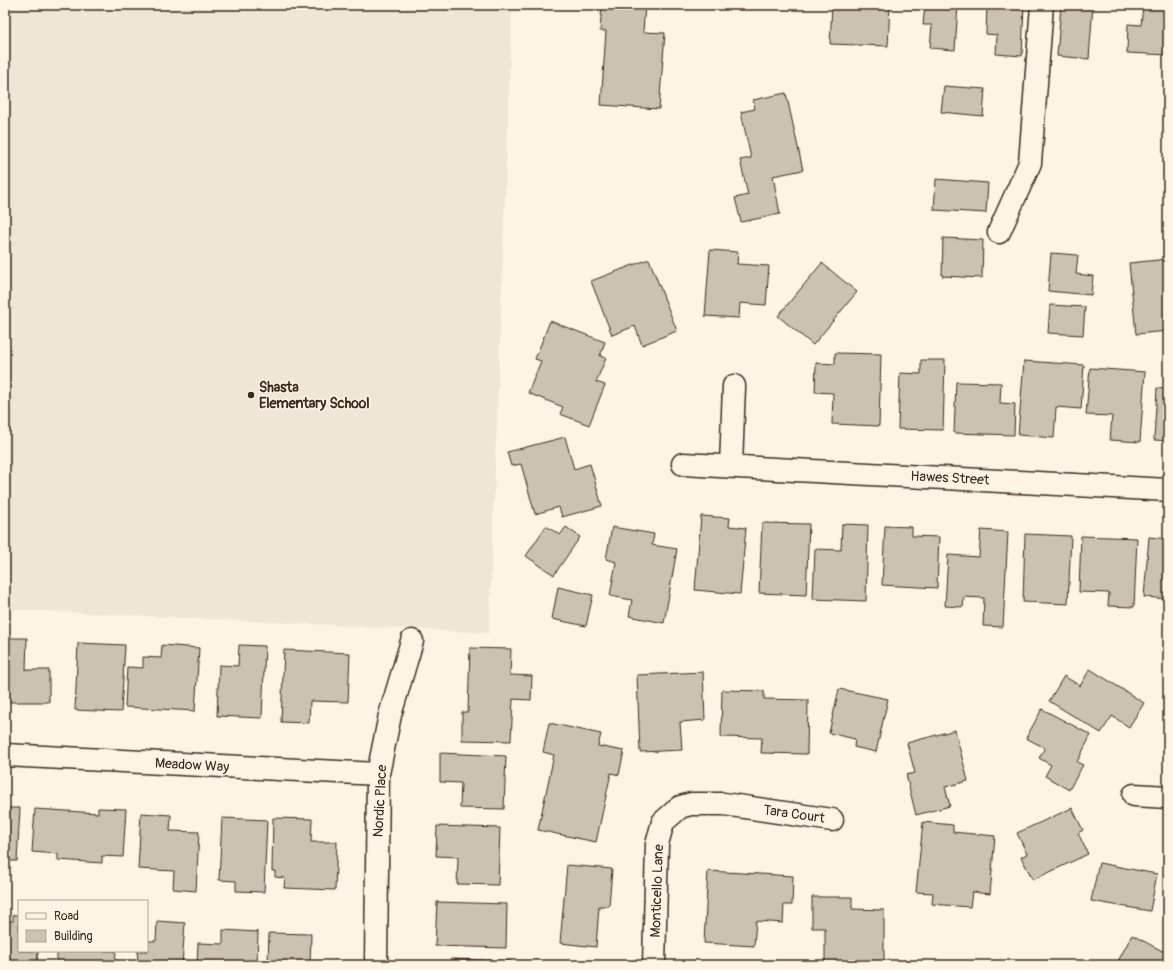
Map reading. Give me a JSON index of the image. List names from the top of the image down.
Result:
{
  "streets": {
    "street": [
      "Hawes Street",
      "Meadow Way",
      "Nordic Place",
      "Tara Court",
      "Monticello Lane"
    ]
  },
  "crossings": [
    ["Meadow Way", "Nordic Place"],
    ["Tara Court", "Monticello Lane"]
  ],
  "places": ["Shasta Elementary School"],
  "legend": ["Road", "Building"]
}
